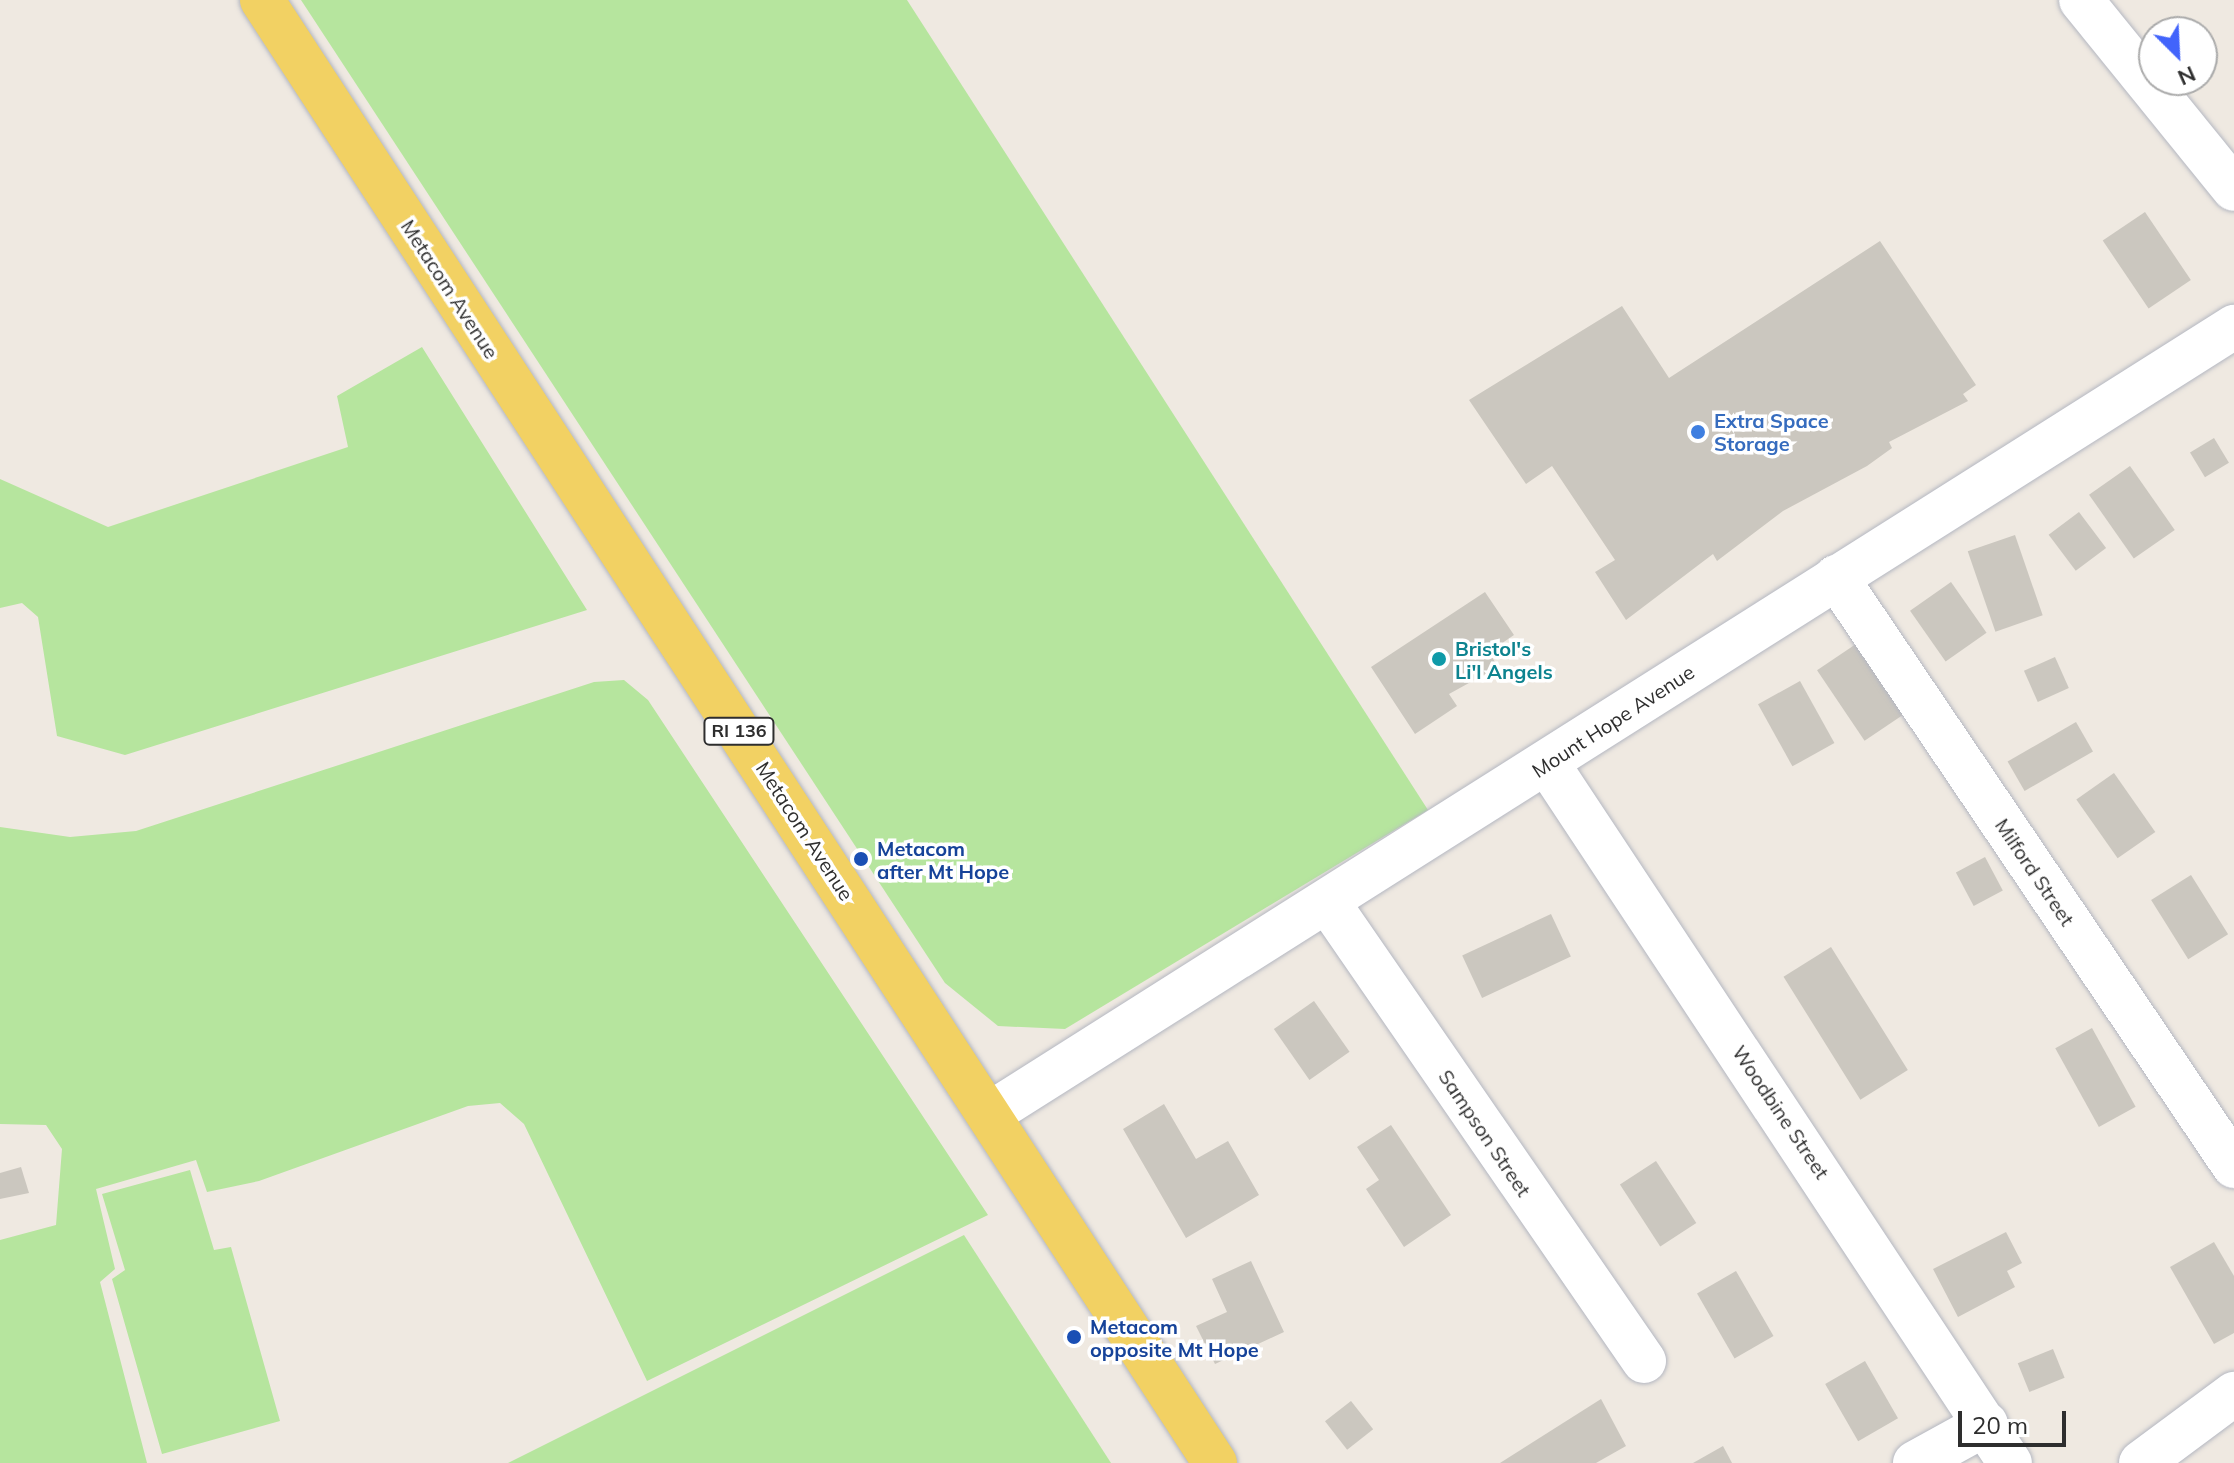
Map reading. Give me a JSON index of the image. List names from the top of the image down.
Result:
{
  "streets": {
    "main road": ["Metacom Avenue", "RI 136"],
    "street": [
      "Mount Hope Avenue",
      "Milford Street",
      "Woodbine Street",
      "Sampson Street"
    ]
  },
  "crossings": [
    ["Metacom Avenue", "Mount Hope Avenue"],
    ["Mount Hope Avenue", "Milford Street"],
    ["Mount Hope Avenue", "Woodbine Street"],
    ["Mount Hope Avenue", "Sampson Street"]
  ],
  "places": [
    "Extra Space Storage",
    "Bristol's Li'l Angels",
    "Metacom after Mt Hope",
    "Metacom opposite Mt Hope"
  ],
  "scale_bar": "20 m",
  "north": "bottom right"
}
